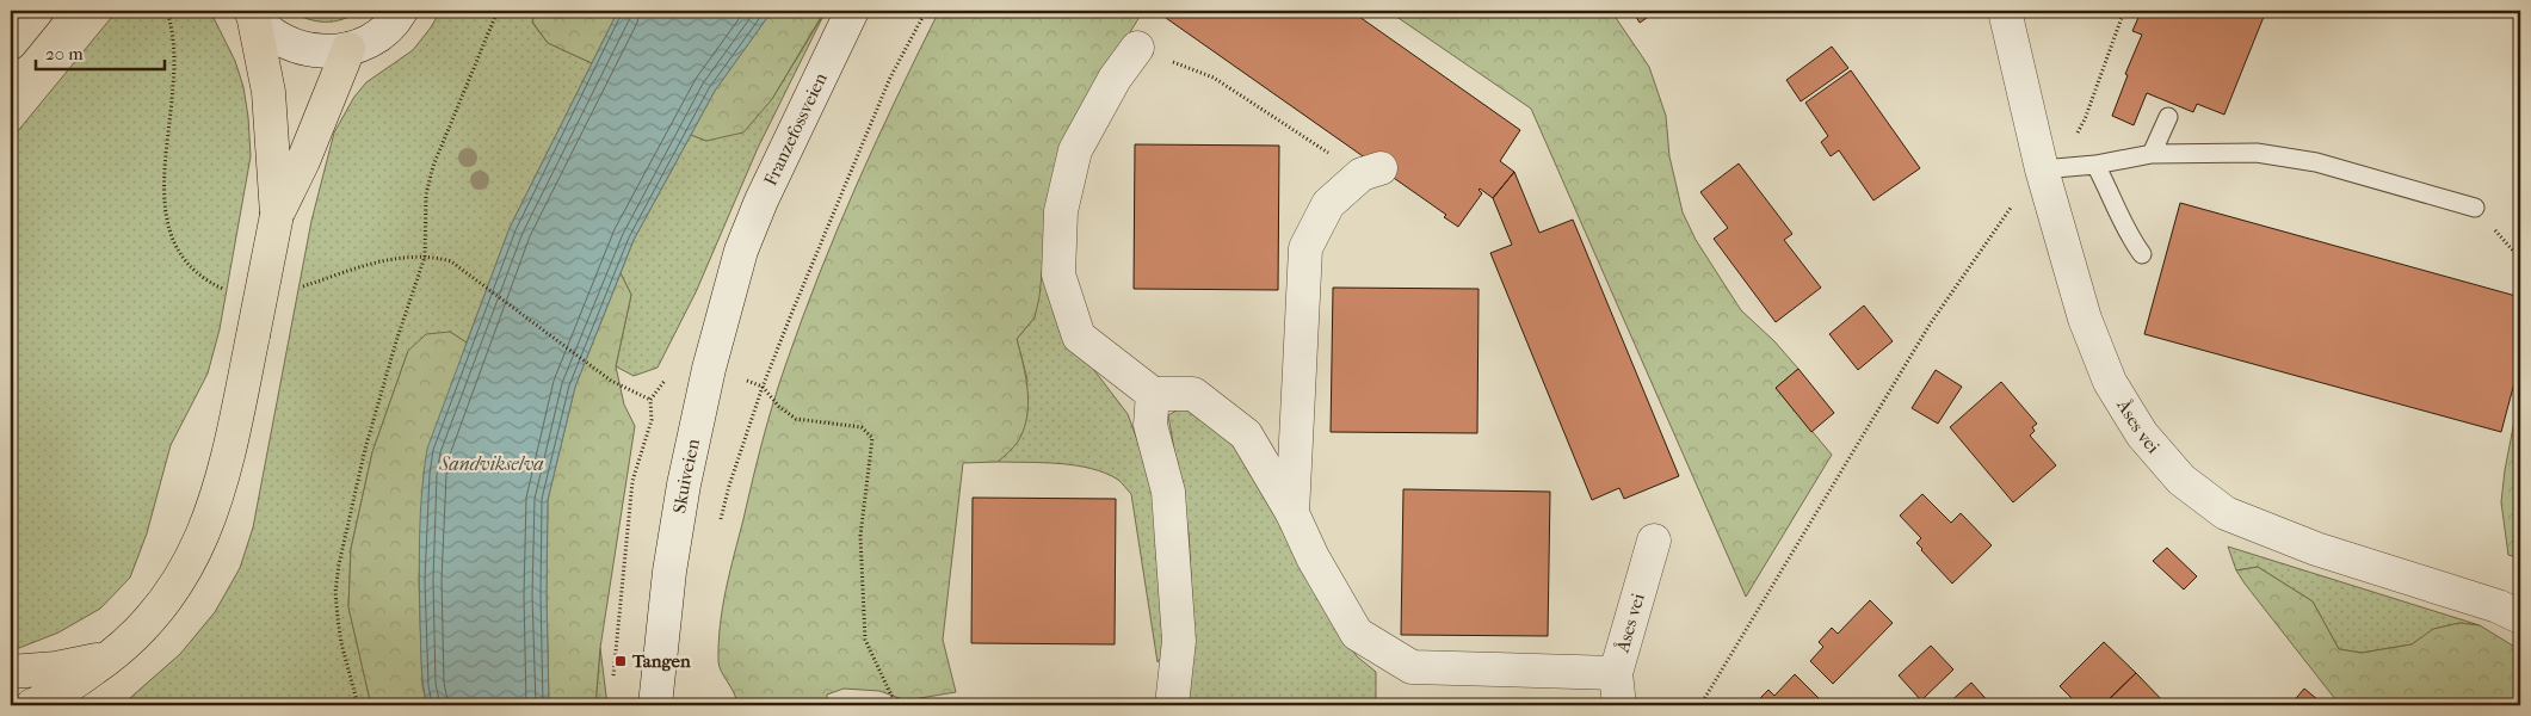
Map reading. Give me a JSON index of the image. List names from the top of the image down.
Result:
{
  "streets": {
    "street": ["Franzefossveien", "Åses vei", "Skuiveien"]
  },
  "crossings": [
    ["Franzefossveien", "Skuiveien"]
  ],
  "water": ["Sandvikselva"],
  "places": {
    "transit": ["Tangen"]
  },
  "scale_bar": "20 m"
}
